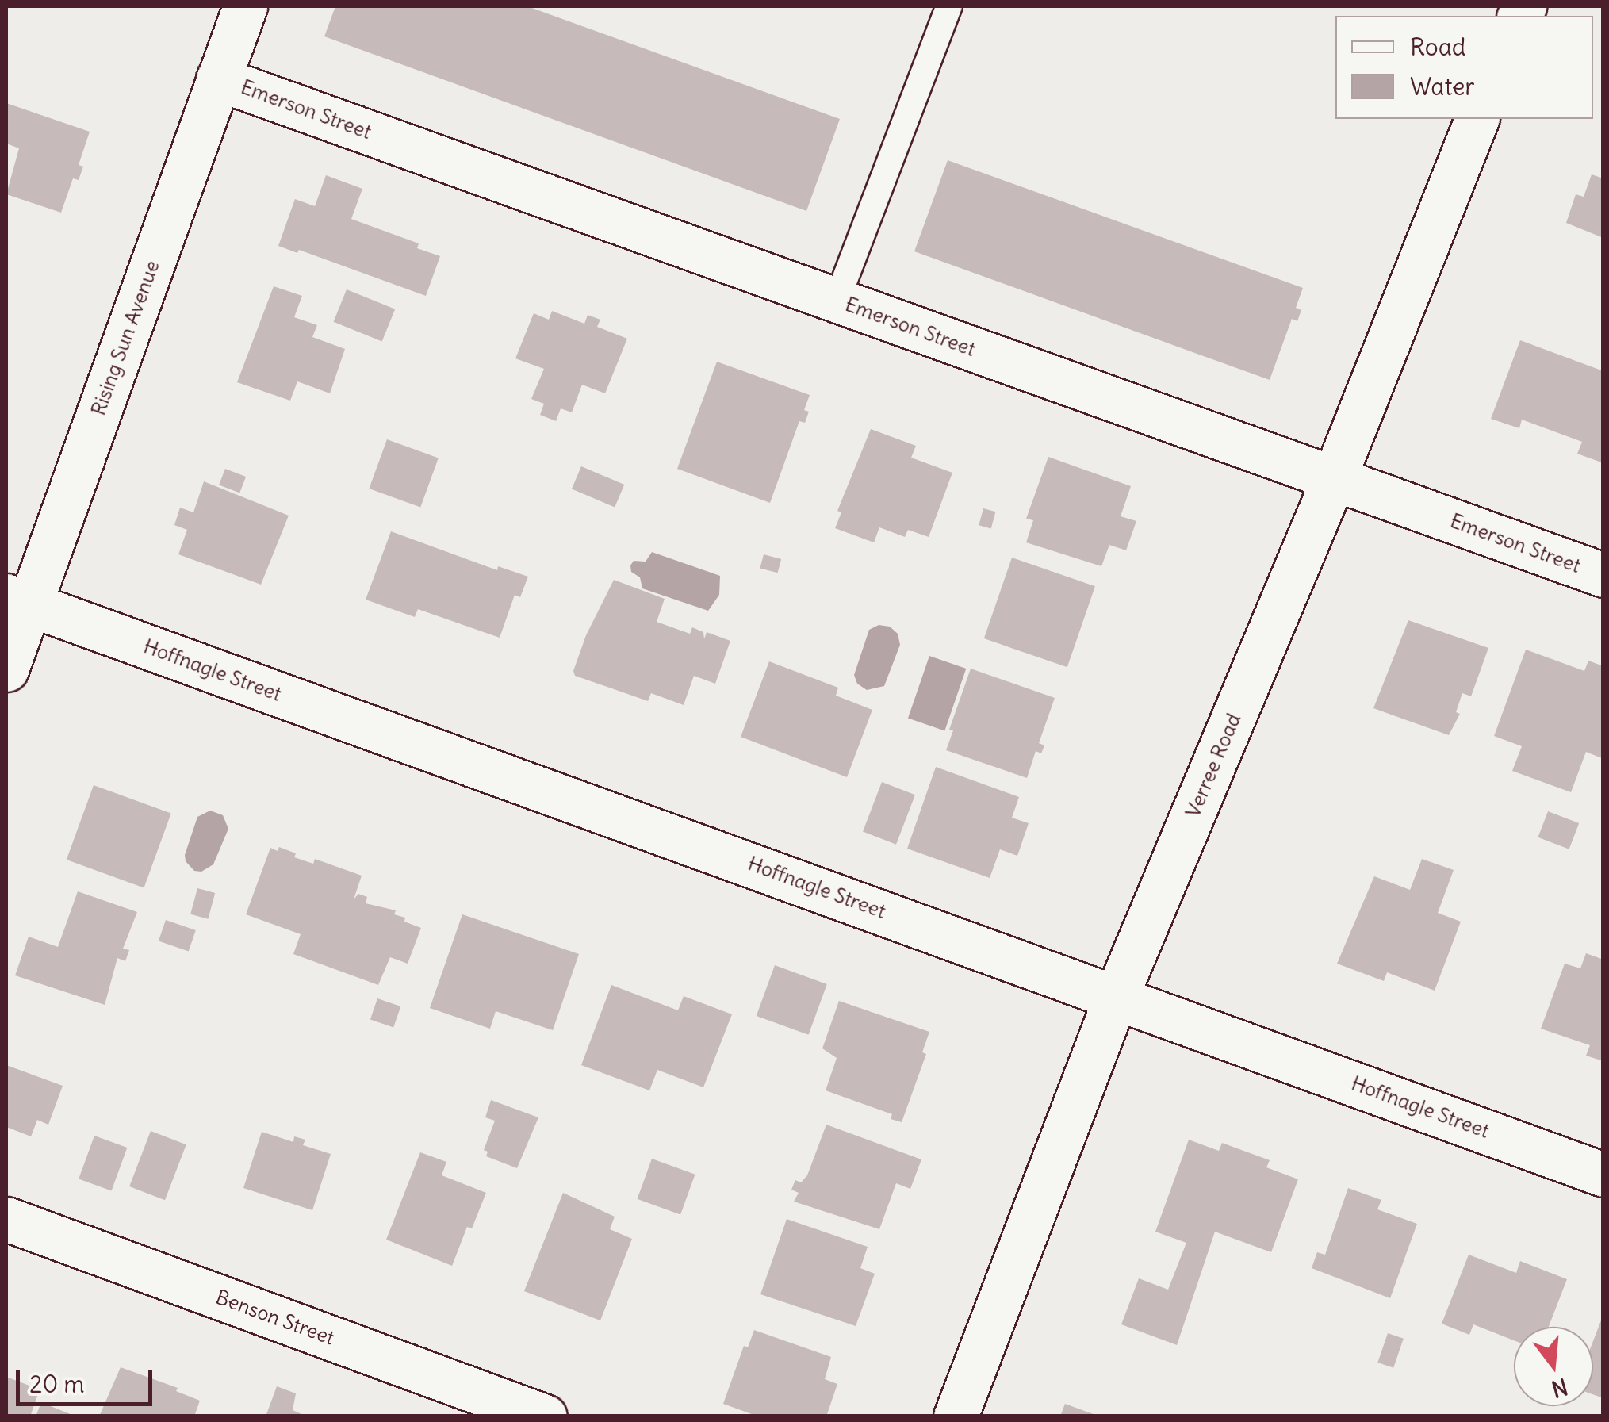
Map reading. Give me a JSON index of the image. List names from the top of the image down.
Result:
{
  "streets": {
    "street": [
      "Emerson Street",
      "Rising Sun Avenue",
      "Hoffnagle Street",
      "Verree Road",
      "Benson Street"
    ]
  },
  "crossings": [
    ["Emerson Street", "Rising Sun Avenue"],
    ["Emerson Street", "Verree Road"],
    ["Rising Sun Avenue", "Hoffnagle Street"],
    ["Hoffnagle Street", "Verree Road"]
  ],
  "legend": ["Road", "Water"],
  "scale_bar": "20 m",
  "north": "bottom"
}
